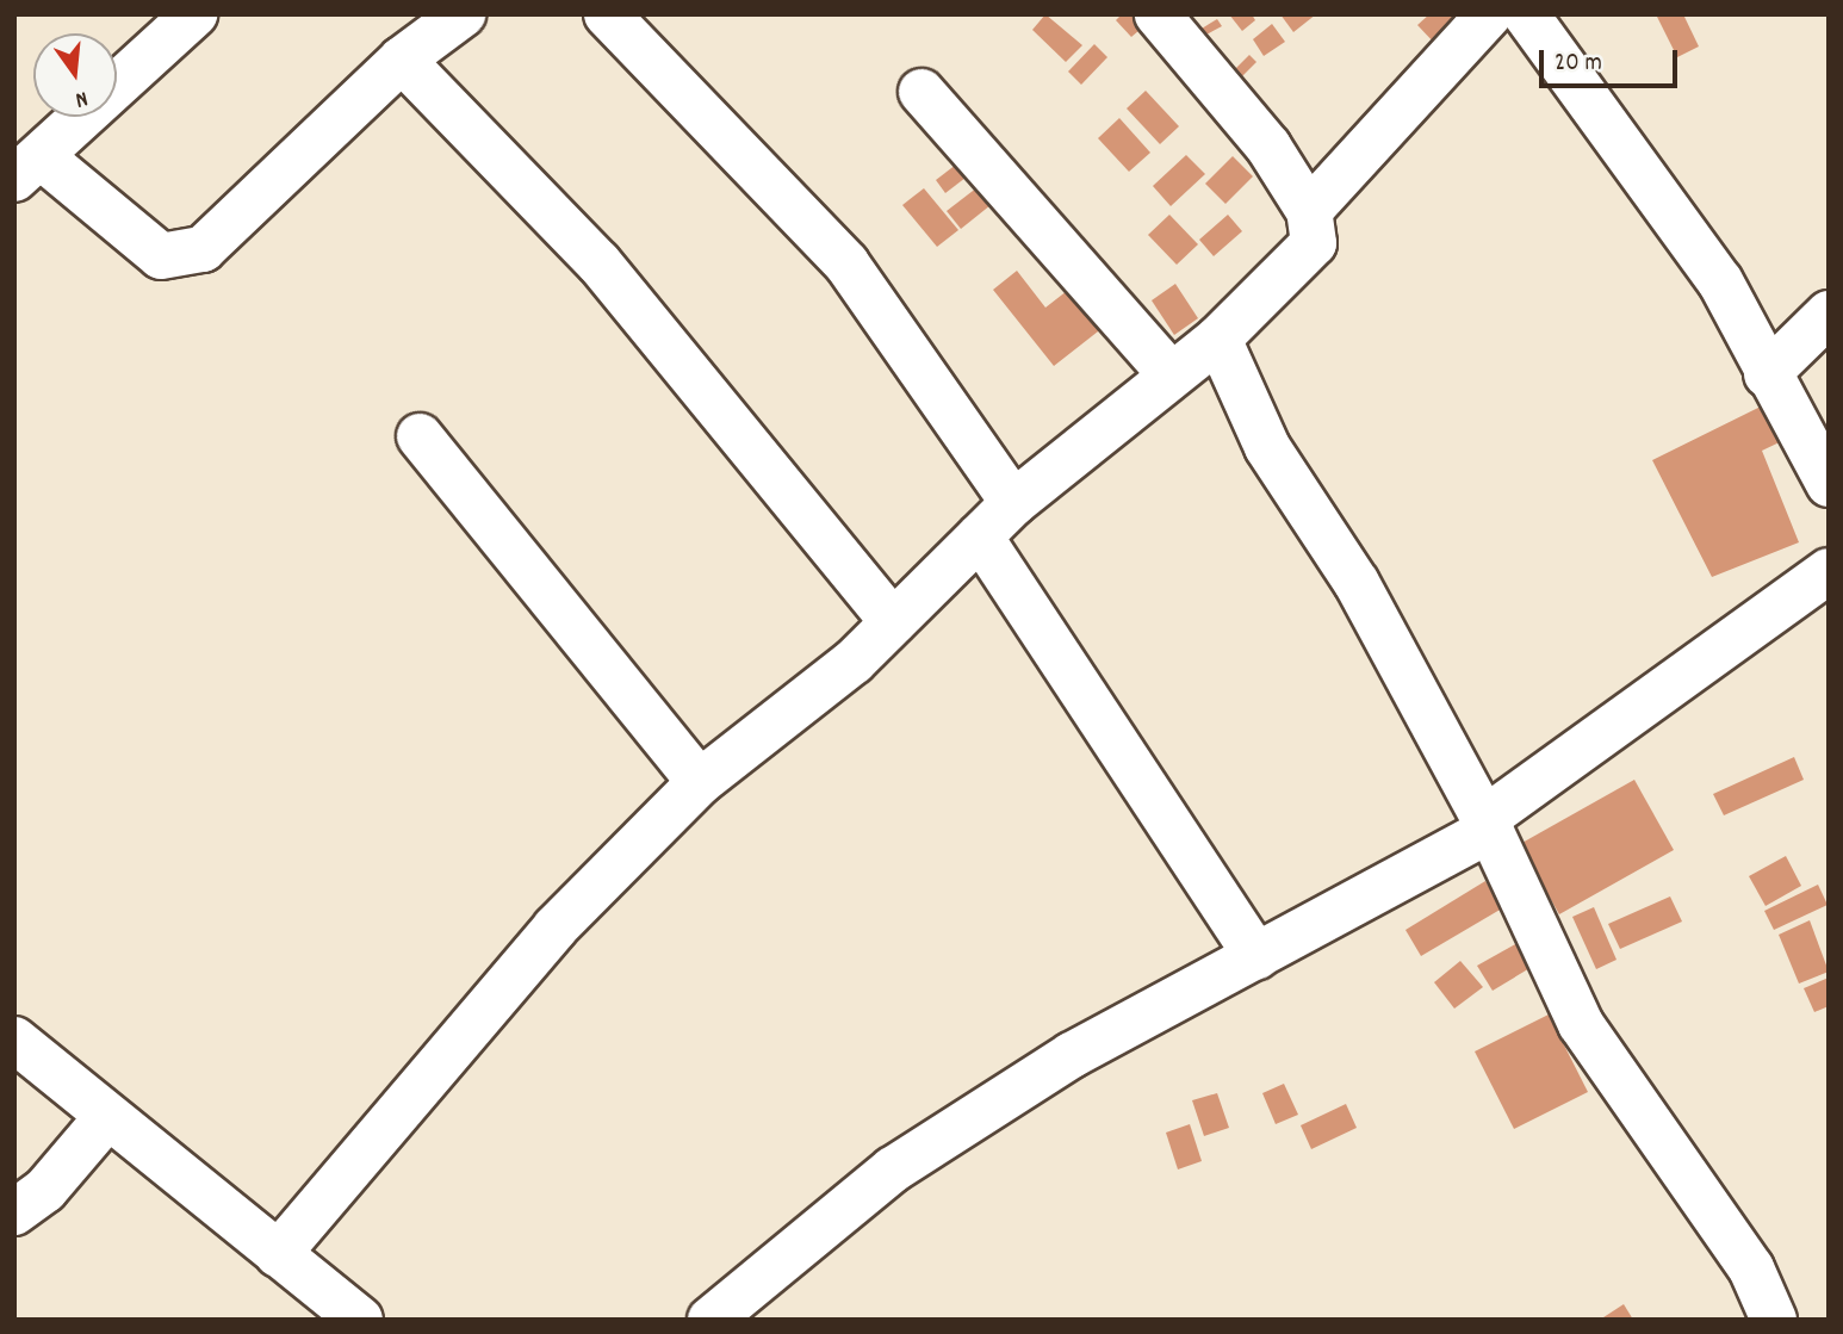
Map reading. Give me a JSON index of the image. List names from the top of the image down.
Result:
{
  "scale_bar": "20 m",
  "north": "bottom"
}
